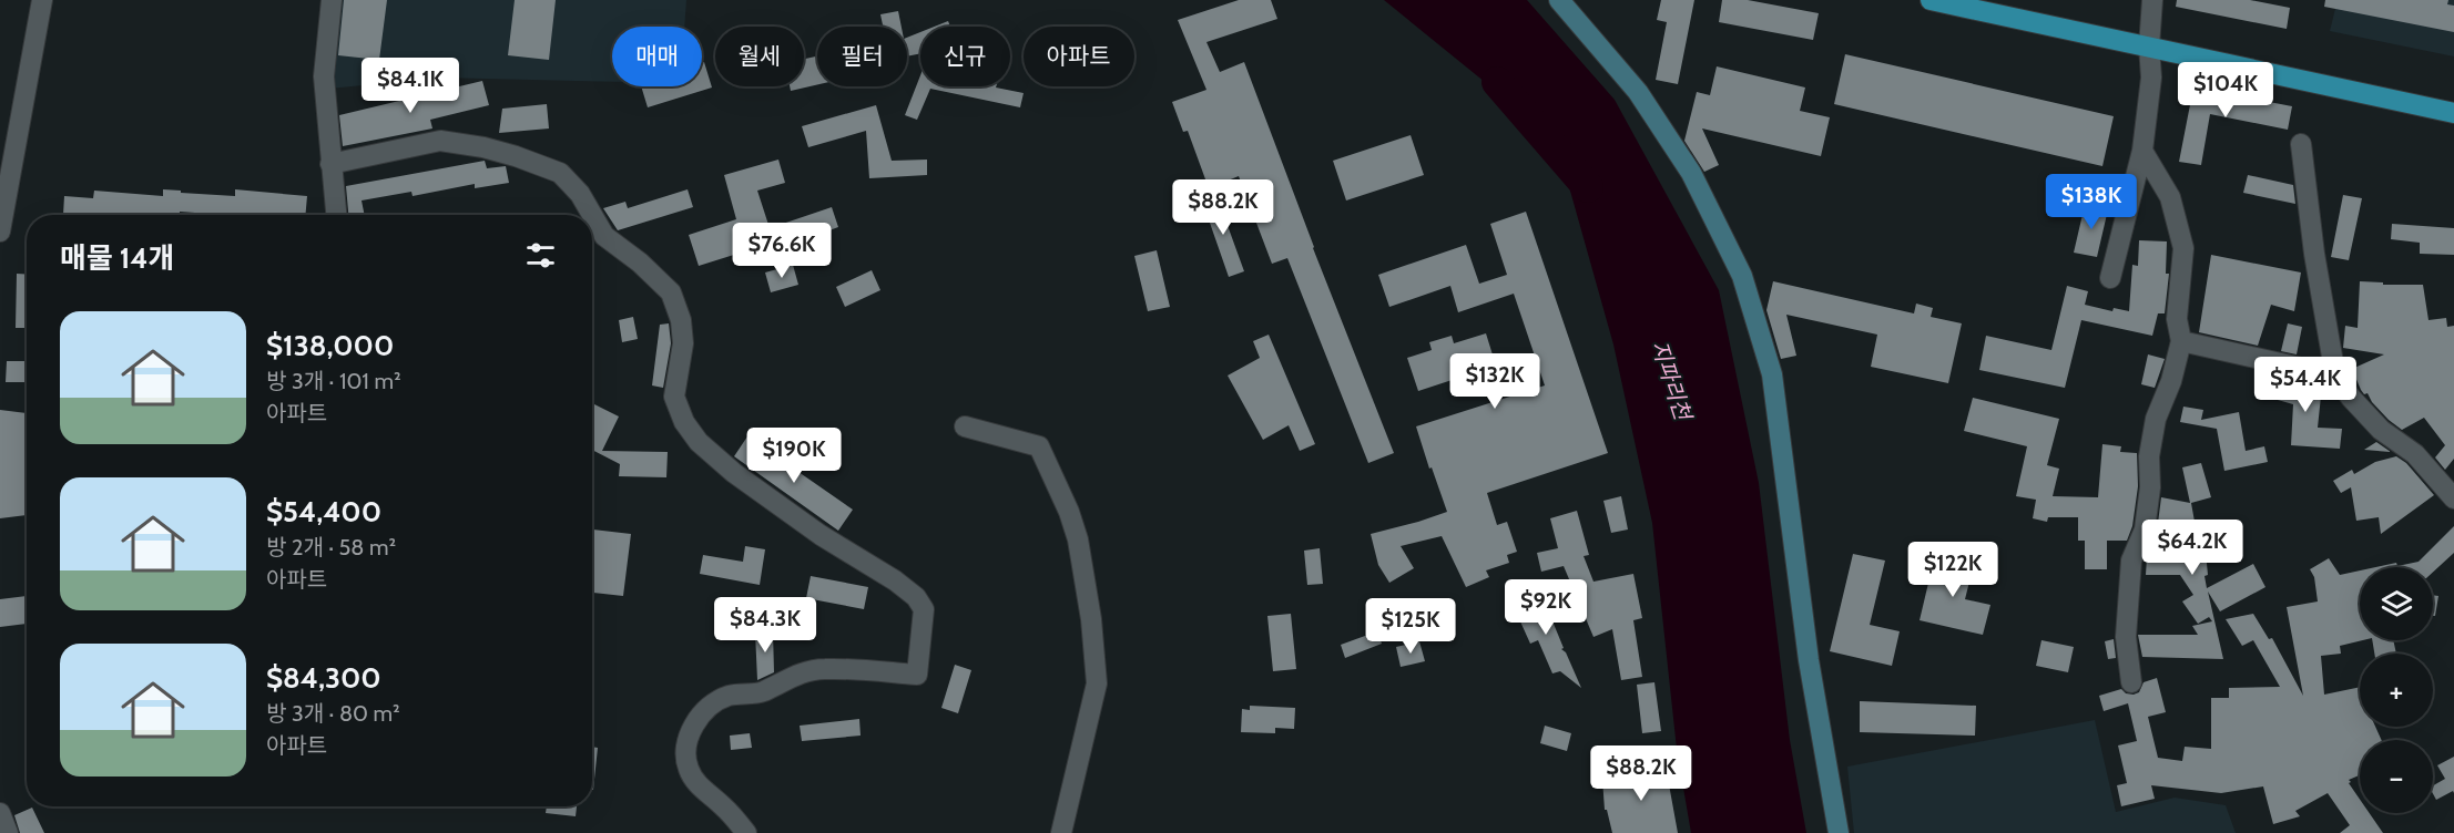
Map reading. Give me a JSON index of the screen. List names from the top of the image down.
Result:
{
  "water": ["지파리천"],
  "page": {
    "chip": [
      "매매",
      "월세",
      "필터",
      "신규",
      "아파트"
    ],
    "price": [
      "$84.1K",
      "$104K",
      "$138K",
      "$88.2K",
      "$76.6K",
      "$132K",
      "$54.4K",
      "$190K",
      "$64.2K",
      "$122K",
      "$92K",
      "$84.3K",
      "$125K",
      "$88.2K"
    ],
    "heading": "매물 14개",
    "list": [
      {
        "name": "$138,000",
        "note": "방 3개 · 101 m² · 아파트"
      },
      {
        "name": "$54,400",
        "note": "방 2개 · 58 m² · 아파트"
      },
      {
        "name": "$84,300",
        "note": "방 3개 · 80 m² · 아파트"
      }
    ],
    "map_buttons": ["+", "−"]
  }
}
